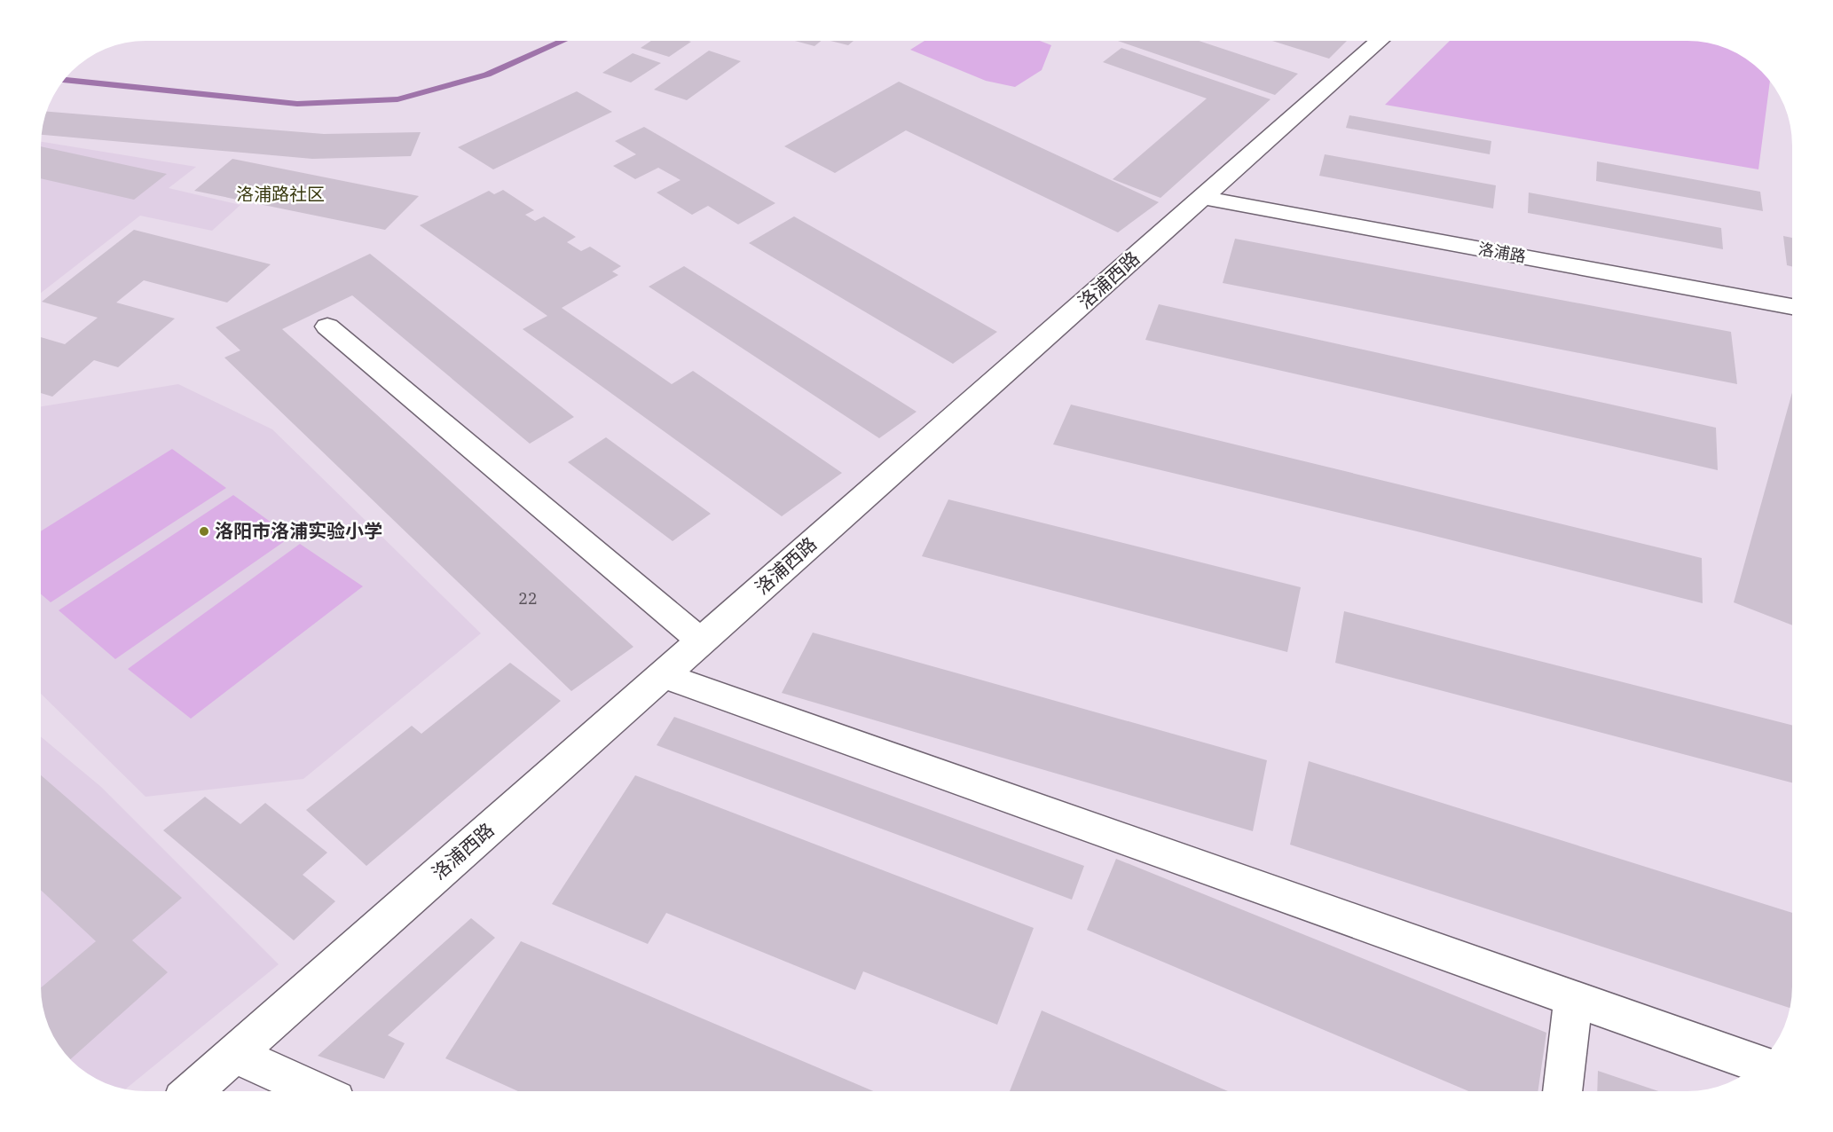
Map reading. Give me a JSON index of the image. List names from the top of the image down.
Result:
{
  "streets": {
    "street": ["洛浦路", "洛浦西路"]
  },
  "crossings": [
    ["洛浦路", "洛浦西路"]
  ],
  "districts": ["洛浦路社区"],
  "places": ["洛阳市洛浦实验小学"],
  "house_numbers": ["22"]
}
